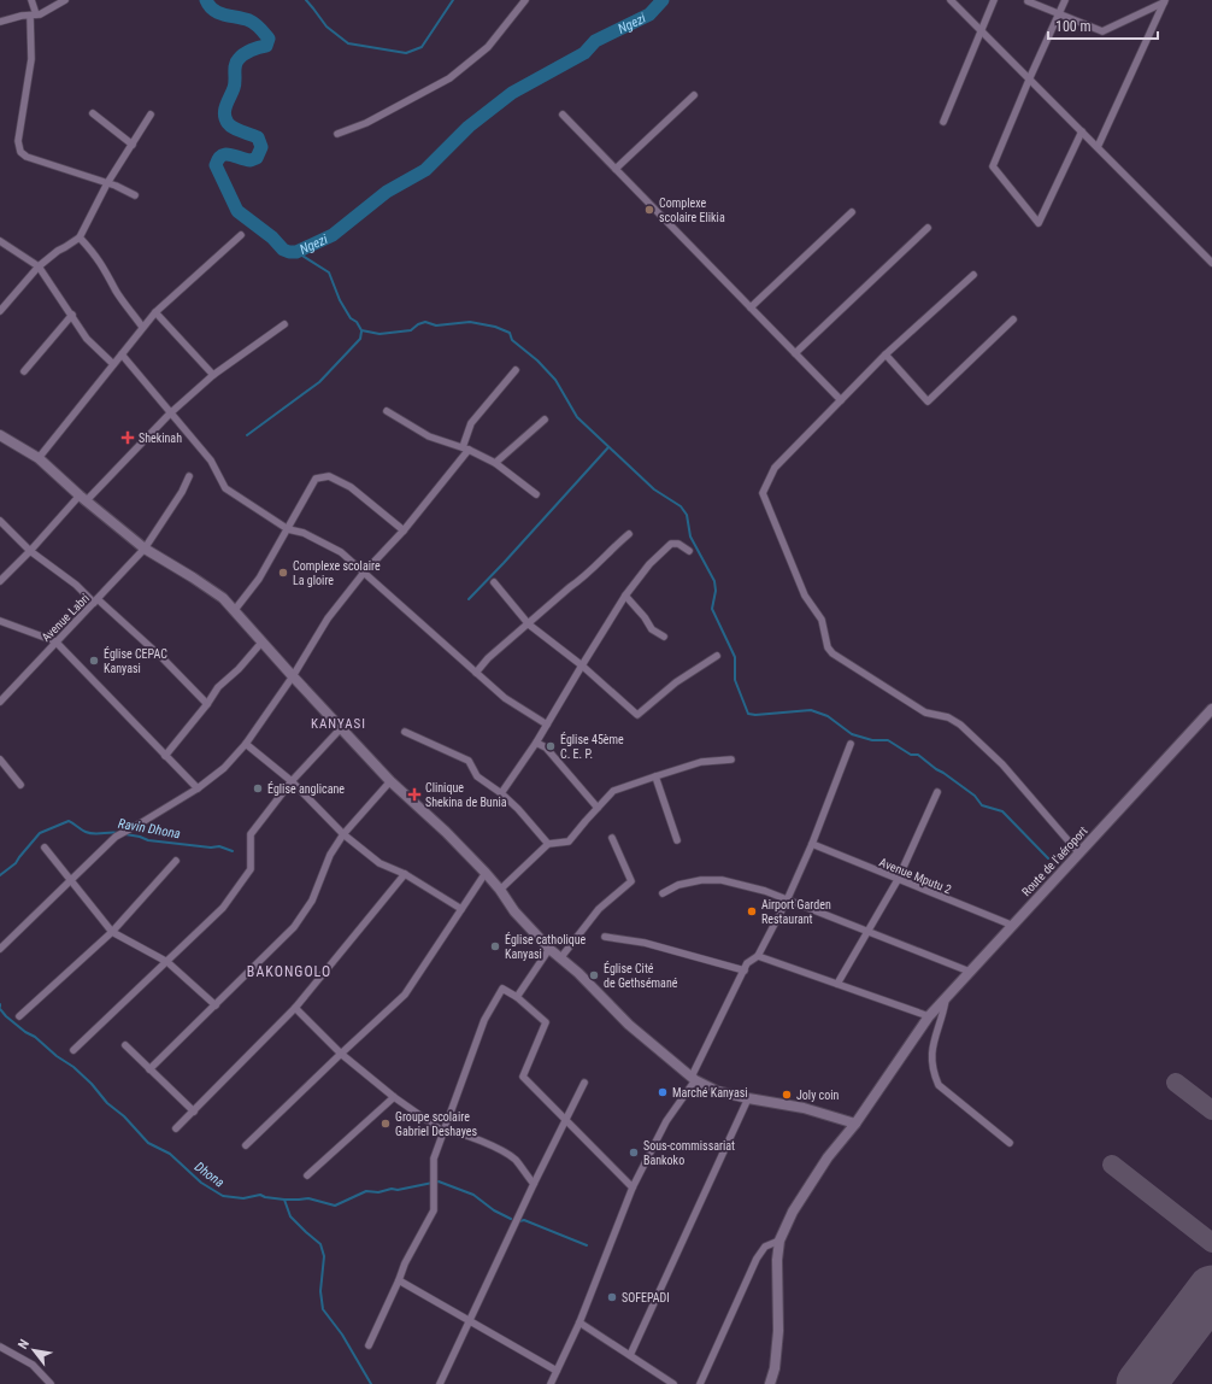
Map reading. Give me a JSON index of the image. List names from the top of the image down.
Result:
{
  "streets": {
    "street": ["Avenue Labri", "Route de l'aéroport", "Avenue Mputu 2"]
  },
  "crossings": [
    ["Route de l'aéroport", "Avenue Mputu 2"]
  ],
  "districts": ["KANYASI", "BAKONGOLO"],
  "water": ["Ngezi", "Ravin Dhona", "Dhona"],
  "places": {
    "other": [
      "Complexe scolaire Elikia",
      "Complexe scolaire La gloire",
      "Église CEPAC Kanyasi",
      "Église 45ème C. E. P.",
      "Église anglicane",
      "Airport Garden Restaurant",
      "Église catholique Kanyasi",
      "Église Cité de Gethsémané",
      "Marché Kanyasi",
      "Joly coin",
      "Groupe scolaire Gabriel Deshayes",
      "Sous-commissariat Bankoko",
      "SOFEPADI"
    ],
    "health": ["Shekinah", "Clinique Shekina de Bunia"]
  },
  "scale_bar": "100 m",
  "north": "top left"
}
